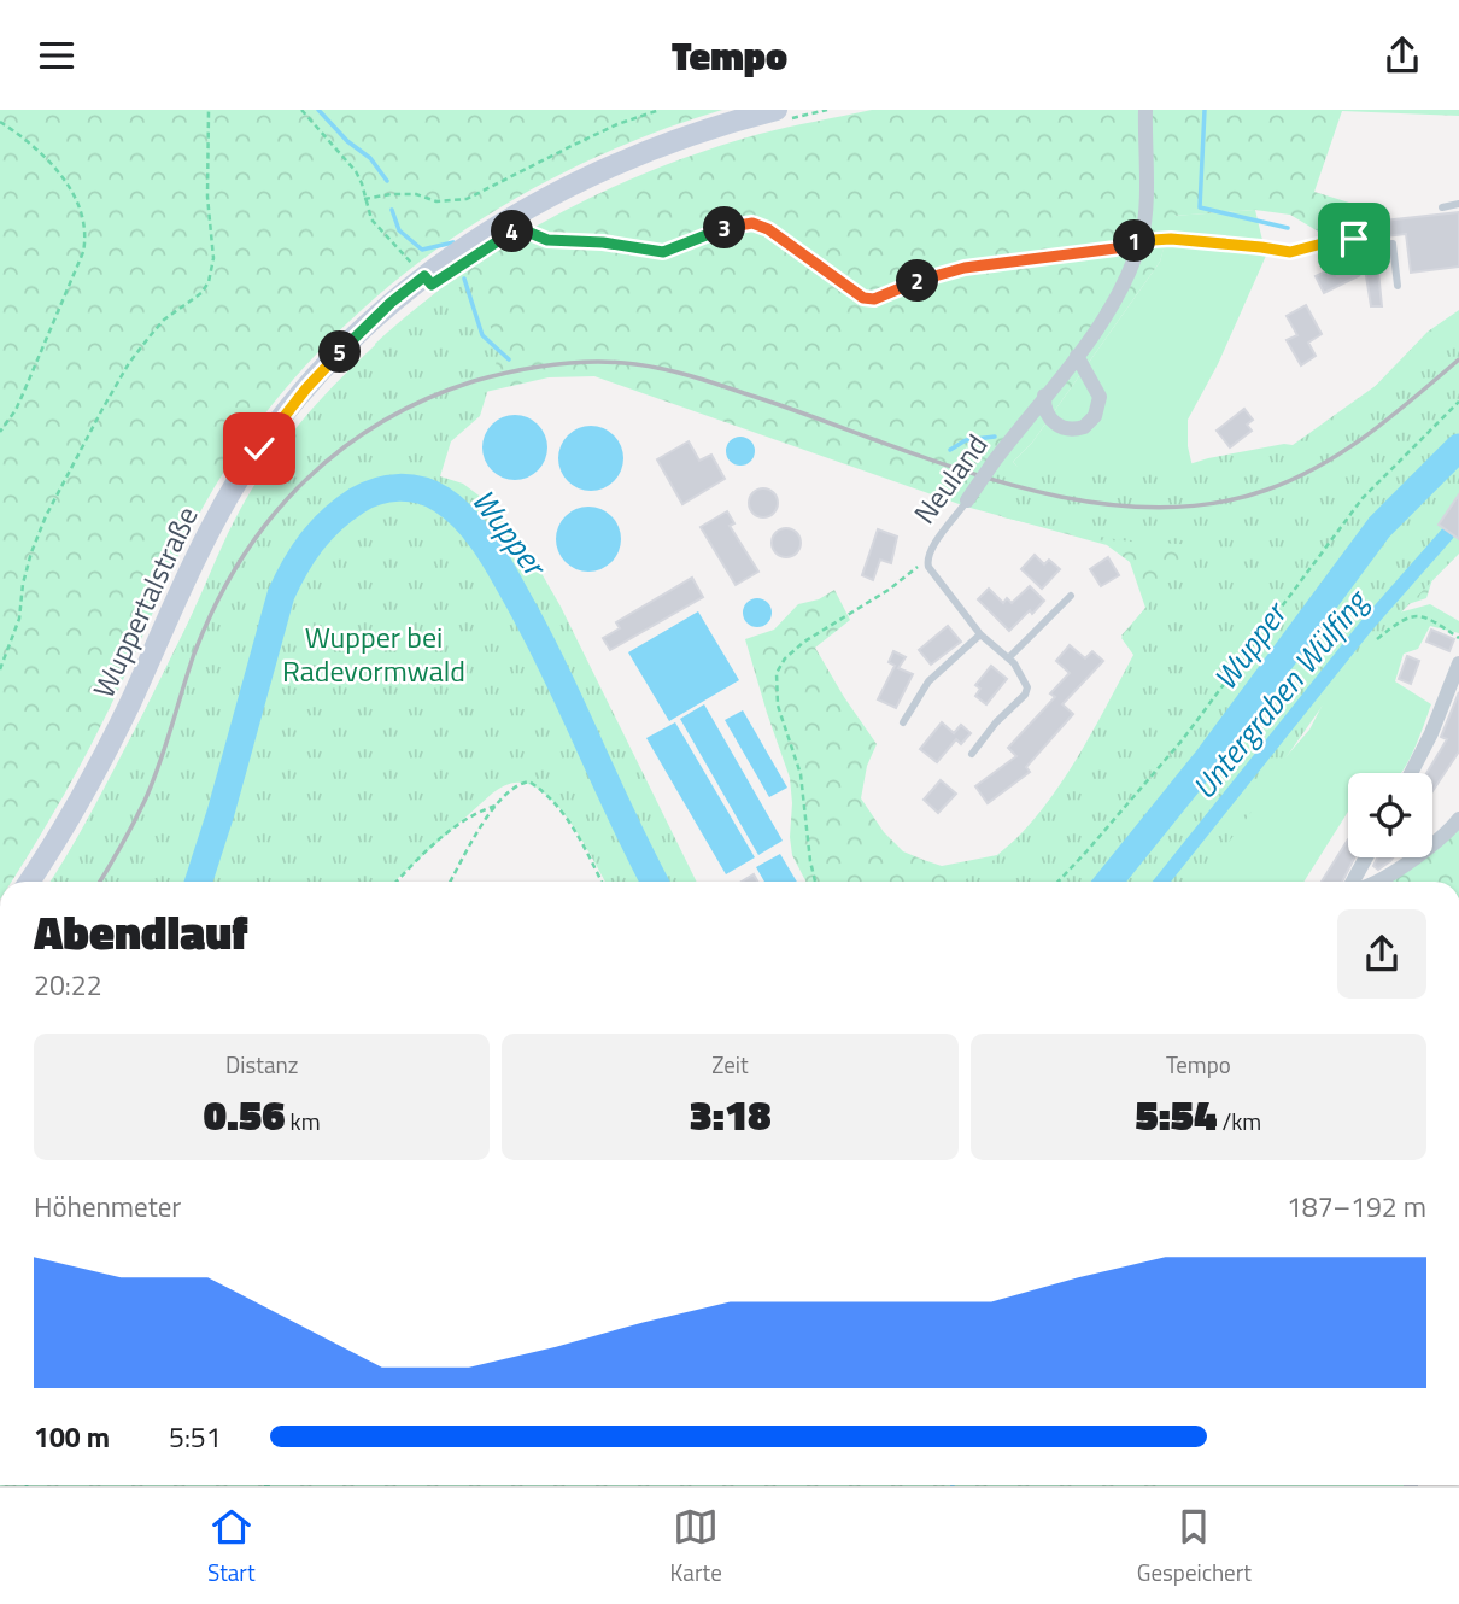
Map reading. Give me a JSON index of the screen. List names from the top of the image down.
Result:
{
  "streets": {
    "main road": ["Wuppertalstraße"],
    "street": ["Neuland"]
  },
  "water": ["Wupper", "Untergraben Wülfing"],
  "parks": ["Wupper bei Radevormwald"],
  "page": {
    "header": "Tempo",
    "pins": [
      "3",
      "4",
      "1",
      "2",
      "5"
    ],
    "heading": ["Abendlauf", "20:22"],
    "stats": [
      ["Distanz", "0.56 km"],
      ["Zeit", "3:18"],
      ["Tempo", "5:54 /km"]
    ],
    "chart": ["Höhenmeter", "187–192 m"],
    "list": [
      {
        "name": "100 m",
        "note": "5:51"
      }
    ],
    "tabs": ["Start", "Karte", "Gespeichert"]
  }
}
